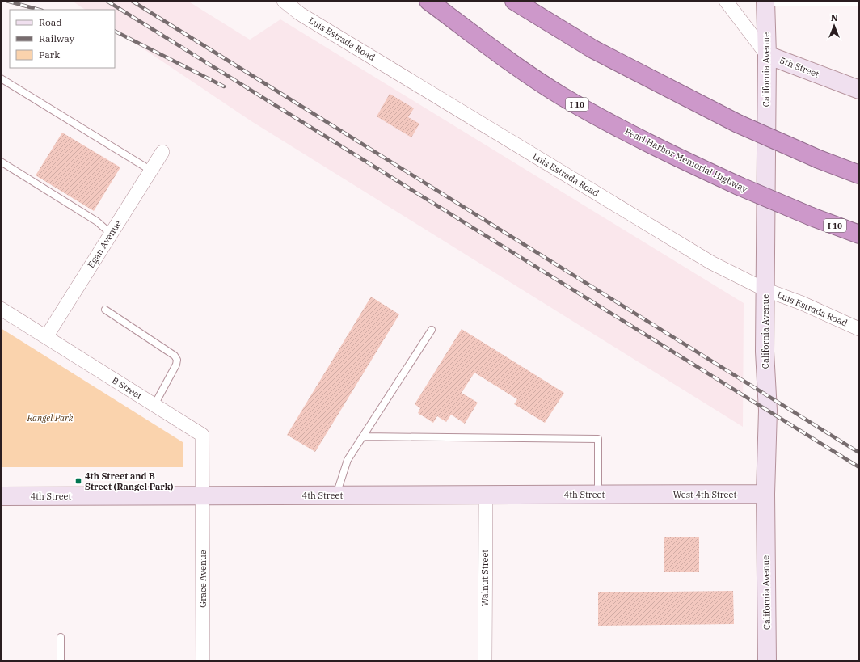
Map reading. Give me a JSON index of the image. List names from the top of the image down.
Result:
{
  "streets": {
    "highway": ["I 10", "Pearl Harbor Memorial Highway"],
    "street": [
      "Luis Estrada Road",
      "5th Street",
      "California Avenue",
      "Egan Avenue",
      "B Street",
      "4th Street",
      "West 4th Street",
      "Walnut Street",
      "Grace Avenue"
    ]
  },
  "crossings": [
    ["Luis Estrada Road", "California Avenue"],
    ["5th Street", "California Avenue"],
    ["California Avenue", "West 4th Street"],
    ["Egan Avenue", "B Street"],
    ["B Street", "4th Street"],
    ["B Street", "Grace Avenue"],
    ["4th Street", "West 4th Street"],
    ["4th Street", "Walnut Street"],
    ["4th Street", "Grace Avenue"]
  ],
  "parks": ["Rangel Park"],
  "places": {
    "transit": ["4th Street and B Street (Rangel Park)"]
  },
  "legend": ["Road", "Railway", "Park"],
  "north": "top"
}
